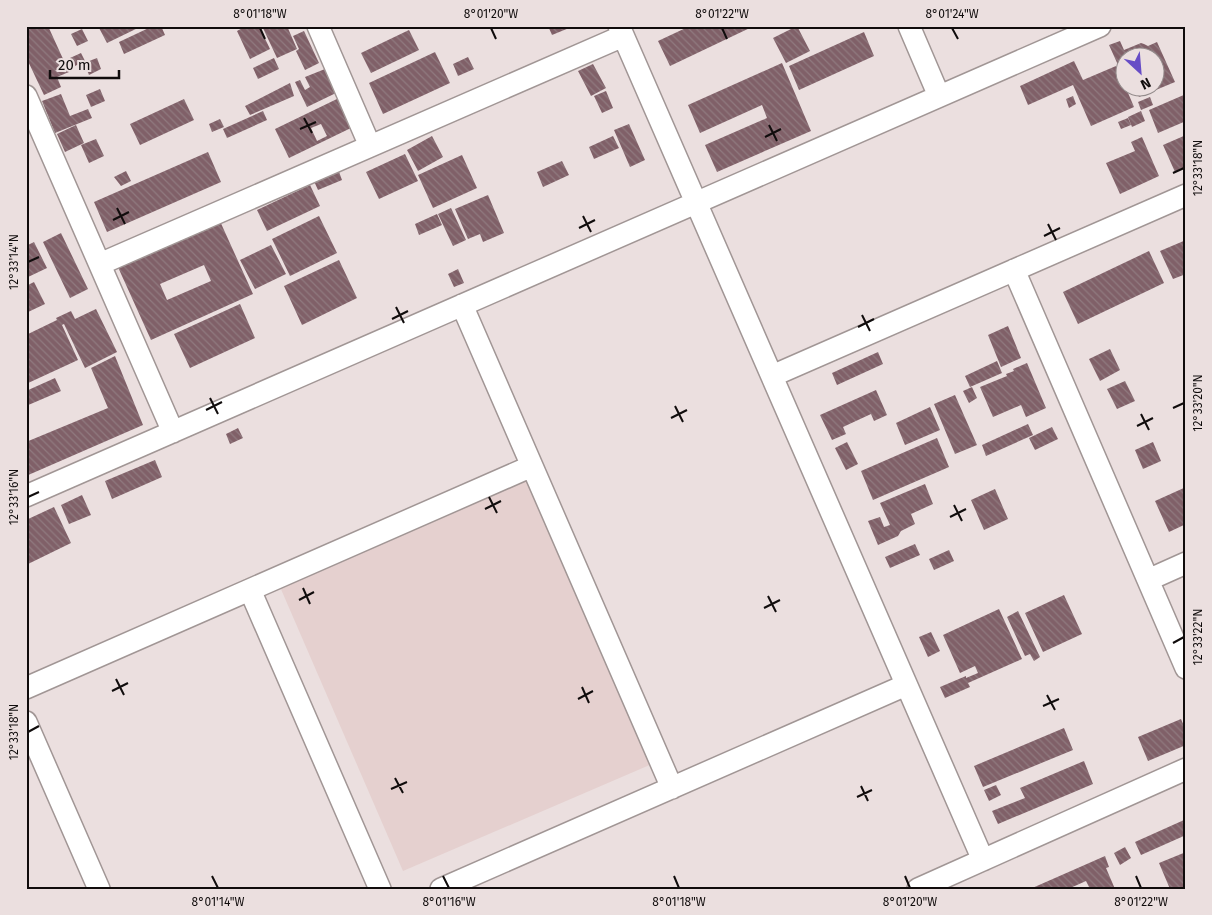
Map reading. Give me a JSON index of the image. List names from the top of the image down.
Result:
{
  "scale_bar": "20 m",
  "north": "bottom right",
  "coordinates": [
    "8°01'18\"W",
    "8°01'20\"W",
    "8°01'22\"W",
    "8°01'24\"W",
    "12°33'18\"N",
    "12°33'14\"N",
    "12°33'20\"N",
    "12°33'16\"N",
    "12°33'22\"N",
    "8°01'14\"W",
    "8°01'16\"W"
  ]
}
